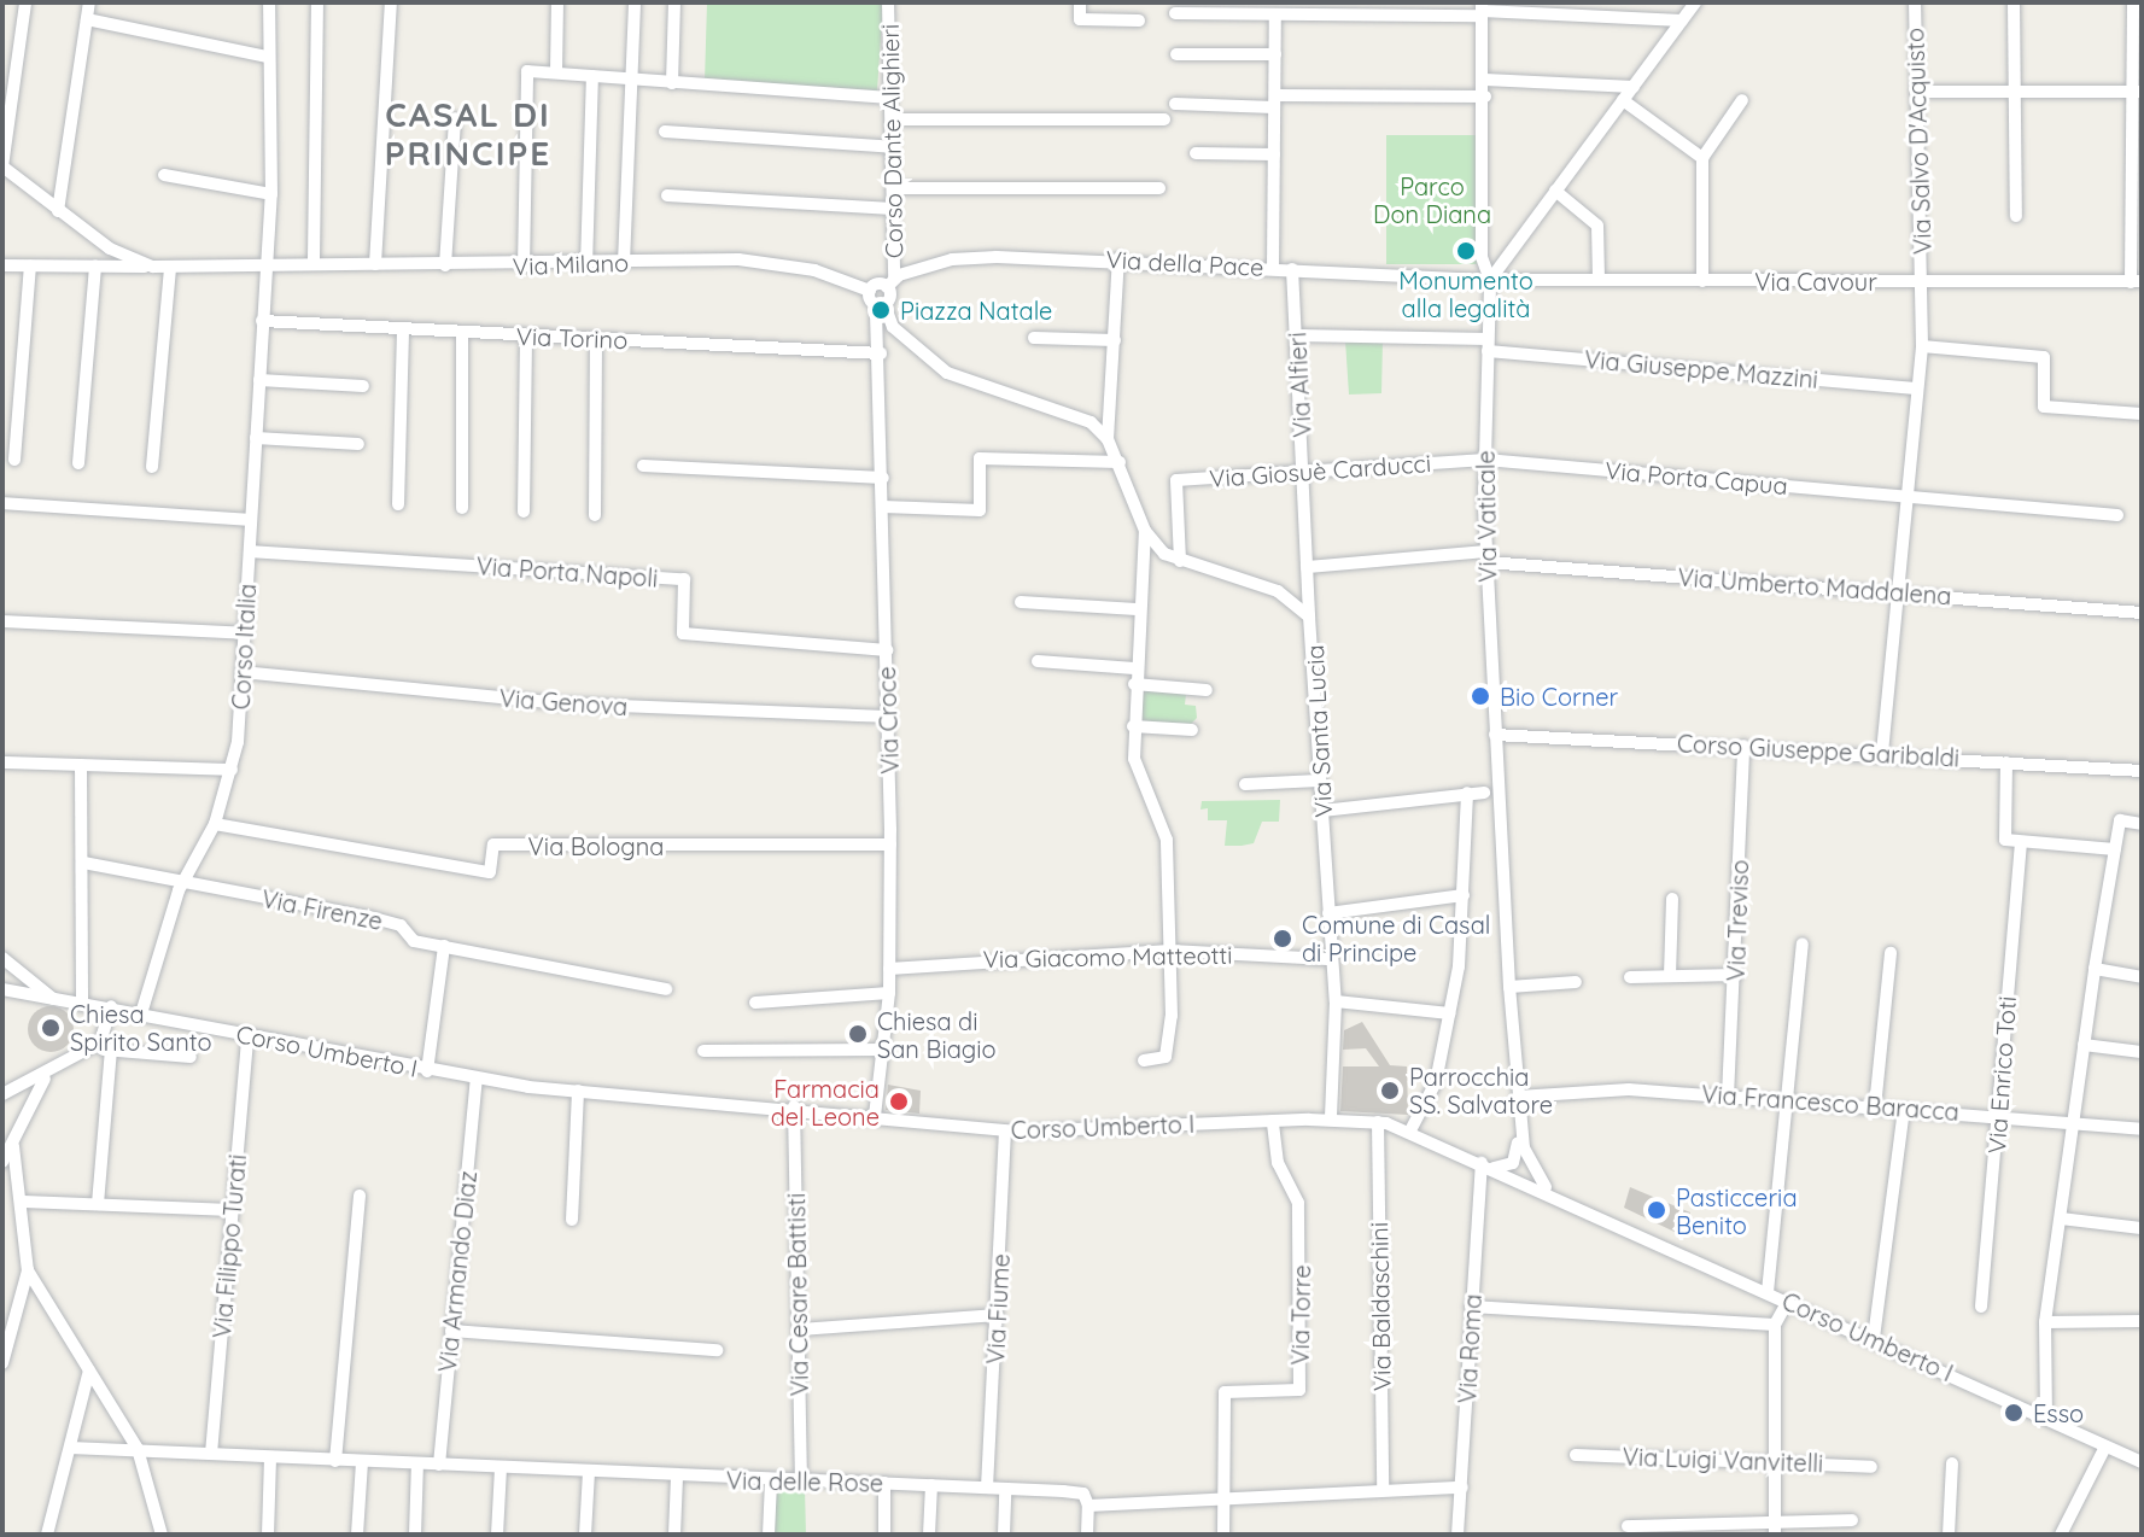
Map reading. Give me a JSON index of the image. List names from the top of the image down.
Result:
{
  "streets": {
    "street": [
      "Corso Dante Alighieri",
      "Via Salvo D'Acquisto",
      "Via della Pace",
      "Via Milano",
      "Via Cavour",
      "Via Torino",
      "Via Giuseppe Mazzini",
      "Via Alfieri",
      "Via Giosuè Carducci",
      "Via Porta Capua",
      "Via Vaticale",
      "Via Porta Napoli",
      "Via Umberto Maddalena",
      "Corso Italia",
      "Via Genova",
      "Via Croce",
      "Via Santa Lucia",
      "Corso Giuseppe Garibaldi",
      "Via Bologna",
      "Via Firenze",
      "Via Treviso",
      "Via Giacomo Matteotti",
      "Corso Umberto I",
      "Via Enrico Toti",
      "Via Francesco Baracca",
      "Via Filippo Turati",
      "Via Armando Diaz",
      "Via Cesare Battisti",
      "Via Baldaschini",
      "Via Fiume",
      "Via Torre",
      "Via Roma",
      "Via Luigi Vanvitelli",
      "Via delle Rose"
    ]
  },
  "crossings": [
    ["Corso Dante Alighieri", "Via della Pace"],
    ["Corso Dante Alighieri", "Via Croce"],
    ["Corso Dante Alighieri", "Via Santa Lucia"],
    ["Via Salvo D'Acquisto", "Via Cavour"],
    ["Via Salvo D'Acquisto", "Via Giuseppe Mazzini"],
    ["Via Salvo D'Acquisto", "Via Porta Capua"],
    ["Via Salvo D'Acquisto", "Via Umberto Maddalena"],
    ["Via Salvo D'Acquisto", "Corso Giuseppe Garibaldi"],
    ["Via della Pace", "Via Milano"],
    ["Via della Pace", "Via Cavour"],
    ["Via della Pace", "Via Alfieri"],
    ["Via della Pace", "Via Vaticale"],
    ["Via Milano", "Corso Italia"],
    ["Via Cavour", "Via Vaticale"],
    ["Via Torino", "Corso Italia"],
    ["Via Torino", "Via Croce"],
    ["Via Giuseppe Mazzini", "Via Alfieri"],
    ["Via Giuseppe Mazzini", "Via Vaticale"],
    ["Via Alfieri", "Via Giosuè Carducci"],
    ["Via Alfieri", "Via Umberto Maddalena"],
    ["Via Alfieri", "Via Santa Lucia"],
    ["Via Giosuè Carducci", "Via Porta Capua"],
    ["Via Giosuè Carducci", "Via Vaticale"],
    ["Via Giosuè Carducci", "Via Santa Lucia"],
    ["Via Porta Capua", "Via Vaticale"],
    ["Via Vaticale", "Via Umberto Maddalena"],
    ["Via Vaticale", "Corso Giuseppe Garibaldi"],
    ["Via Vaticale", "Corso Umberto I"],
    ["Via Vaticale", "Via Francesco Baracca"],
    ["Via Vaticale", "Via Roma"],
    ["Via Porta Napoli", "Corso Italia"],
    ["Via Porta Napoli", "Via Croce"],
    ["Corso Italia", "Via Genova"],
    ["Corso Italia", "Via Bologna"],
    ["Corso Italia", "Via Firenze"],
    ["Corso Italia", "Corso Umberto I"],
    ["Via Genova", "Via Croce"],
    ["Via Croce", "Via Santa Lucia"],
    ["Via Croce", "Via Bologna"],
    ["Via Croce", "Via Giacomo Matteotti"],
    ["Via Croce", "Corso Umberto I"],
    ["Via Santa Lucia", "Via Giacomo Matteotti"],
    ["Via Santa Lucia", "Corso Umberto I"],
    ["Corso Giuseppe Garibaldi", "Via Treviso"],
    ["Via Treviso", "Via Francesco Baracca"],
    ["Corso Umberto I", "Via Filippo Turati"],
    ["Corso Umberto I", "Via Armando Diaz"],
    ["Corso Umberto I", "Via Cesare Battisti"],
    ["Corso Umberto I", "Via Baldaschini"],
    ["Corso Umberto I", "Via Fiume"],
    ["Corso Umberto I", "Via Torre"],
    ["Corso Umberto I", "Via Roma"],
    ["Via Enrico Toti", "Via Francesco Baracca"],
    ["Via Filippo Turati", "Via delle Rose"],
    ["Via Armando Diaz", "Via delle Rose"],
    ["Via Cesare Battisti", "Via delle Rose"],
    ["Via Baldaschini", "Via delle Rose"],
    ["Via Fiume", "Via delle Rose"],
    ["Via Torre", "Via delle Rose"],
    ["Via Roma", "Via delle Rose"]
  ],
  "districts": ["CASAL DI PRINCIPE"],
  "parks": ["Parco Don Diana"],
  "places": [
    "Monumento alla legalità",
    "Piazza Natale",
    "Bio Corner",
    "Comune di Casal di Principe",
    "Chiesa Spirito Santo",
    "Chiesa di San Biagio",
    "Parrocchia SS. Salvatore",
    "Farmacia del Leone",
    "Pasticceria Benito",
    "Esso"
  ]
}
